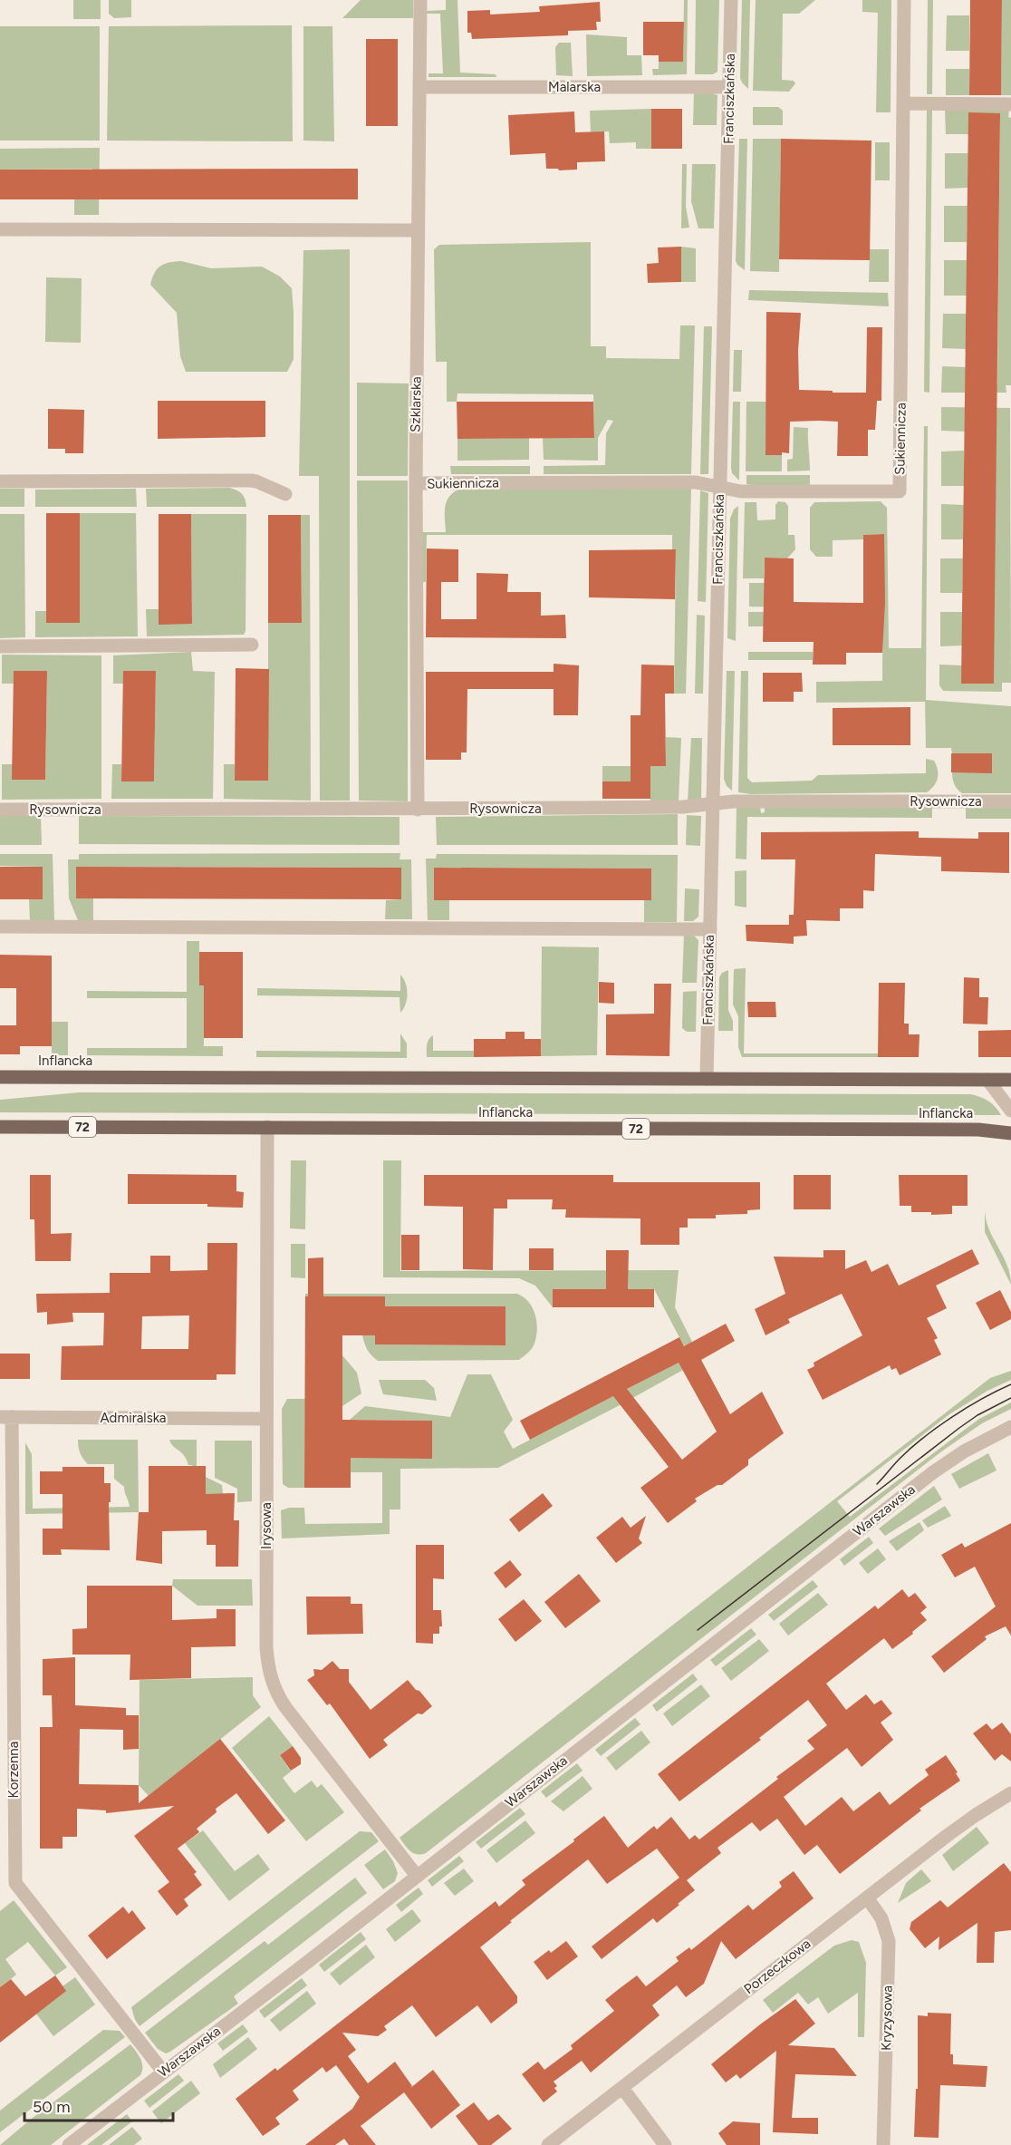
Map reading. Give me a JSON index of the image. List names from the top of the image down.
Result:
{
  "streets": {
    "main road": ["Inflancka", "72"],
    "street": [
      "Malarska",
      "Franciszkańska",
      "Szklarska",
      "Sukiennicza",
      "Rysownicza",
      "Admiralska",
      "Warszawska",
      "Irysowa",
      "Korzenna",
      "Porzeczkowa",
      "Kryzysowa"
    ]
  },
  "crossings": [
    ["Malarska", "Franciszkańska"],
    ["Malarska", "Szklarska"],
    ["Franciszkańska", "Sukiennicza"],
    ["Franciszkańska", "Rysownicza"],
    ["Franciszkańska", "Inflancka"],
    ["Szklarska", "Sukiennicza"],
    ["Szklarska", "Rysownicza"],
    ["Inflancka", "Irysowa"],
    ["Admiralska", "Irysowa"],
    ["Admiralska", "Korzenna"],
    ["Warszawska", "Irysowa"],
    ["Warszawska", "Korzenna"],
    ["Porzeczkowa", "Kryzysowa"]
  ],
  "scale_bar": "50 m"
}
